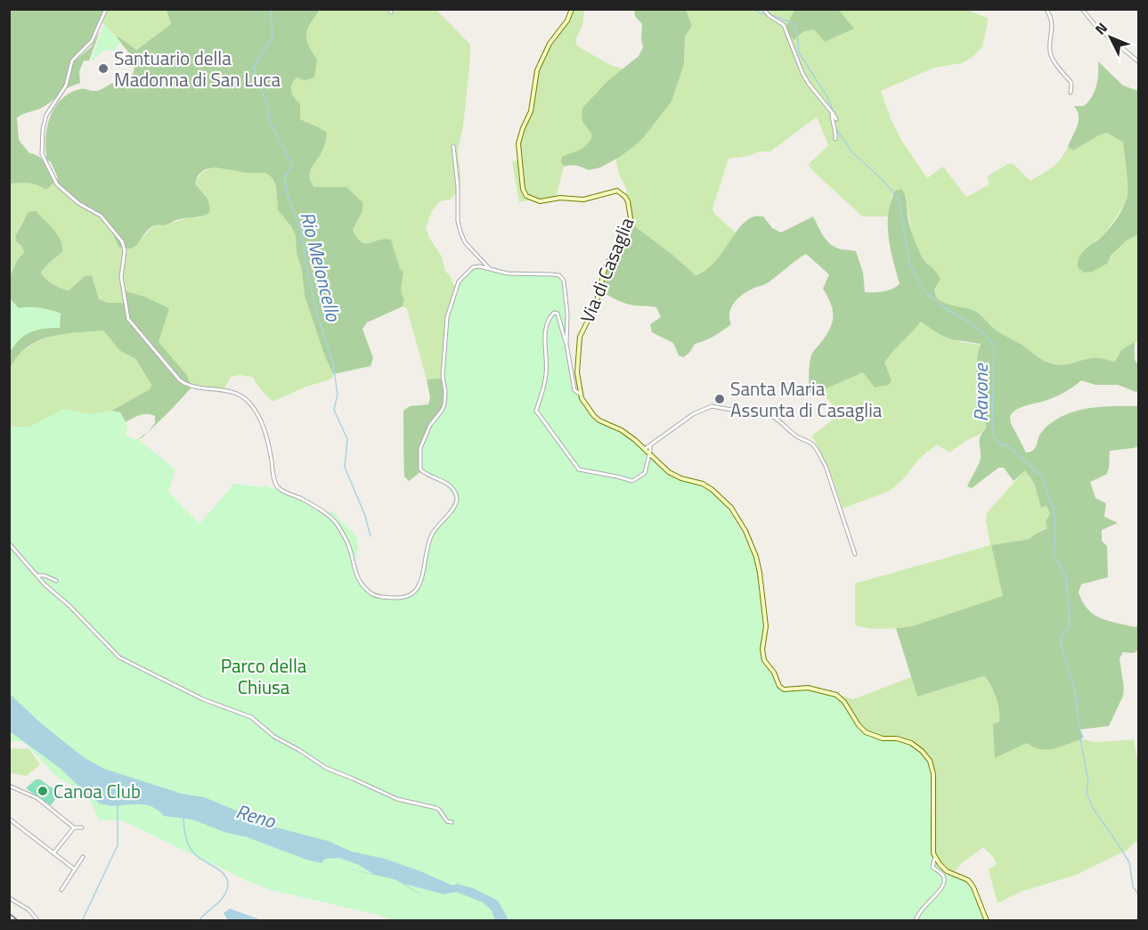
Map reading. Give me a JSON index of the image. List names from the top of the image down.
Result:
{
  "streets": {
    "street": ["Via di Casaglia"]
  },
  "water": ["Rio Meloncello", "Ravone", "Reno"],
  "parks": ["Parco della Chiusa"],
  "places": ["Santuario della Madonna di San Luca", "Santa Maria Assunta di Casaglia", "Canoa Club"],
  "north": "top left"
}
